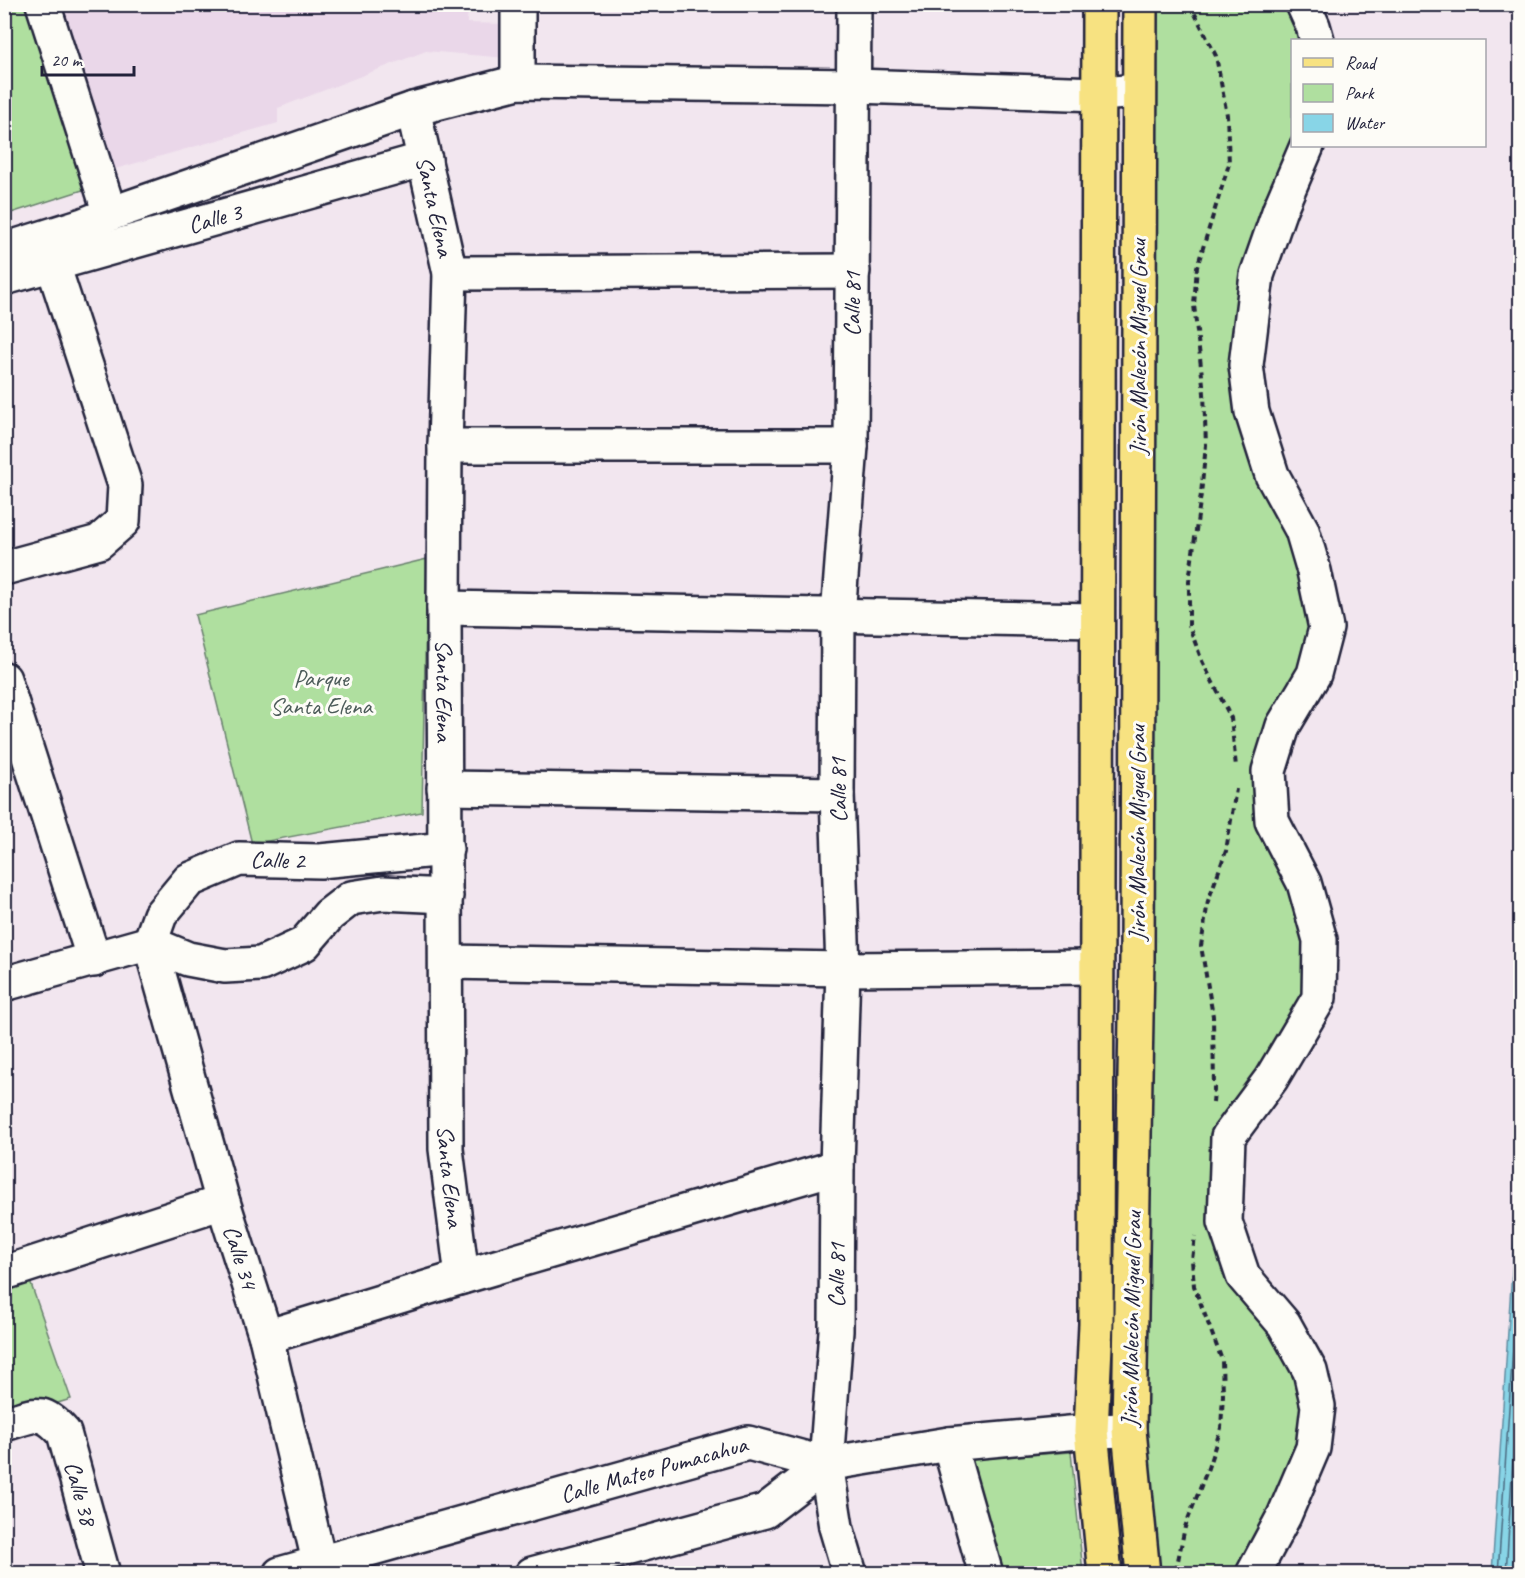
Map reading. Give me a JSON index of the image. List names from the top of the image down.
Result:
{
  "streets": {
    "main road": ["Jirón Malecón Miguel Grau"],
    "street": [
      "Santa Elena",
      "Calle 3",
      "Calle 81",
      "Calle 2",
      "Calle 34",
      "Calle Mateo Pumacahua",
      "Calle 38"
    ]
  },
  "crossings": [
    ["Santa Elena", "Calle 3"],
    ["Santa Elena", "Calle 2"],
    ["Calle 3", "Calle 81"],
    ["Calle 3", "Jirón Malecón Miguel Grau"],
    ["Calle 81", "Calle Mateo Pumacahua"],
    ["Calle 2", "Calle 34"],
    ["Calle 34", "Calle Mateo Pumacahua"]
  ],
  "parks": ["Parque Santa Elena"],
  "legend": ["Road", "Park", "Water"],
  "scale_bar": "20 m"
}
